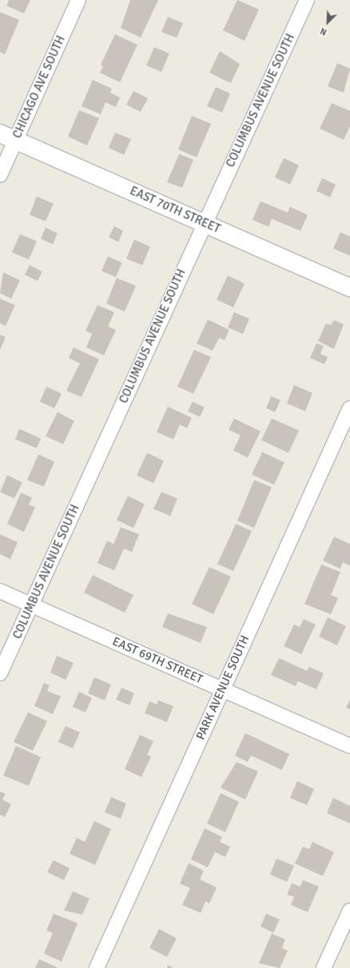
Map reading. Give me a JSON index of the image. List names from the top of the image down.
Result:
{
  "streets": {
    "street": [
      "CHICAGO AVE SOUTH",
      "COLUMBUS AVENUE SOUTH",
      "EAST 70TH STREET",
      "EAST 69TH STREET",
      "PARK AVENUE SOUTH"
    ]
  },
  "crossings": [
    ["CHICAGO AVE SOUTH", "EAST 70TH STREET"],
    ["COLUMBUS AVENUE SOUTH", "EAST 70TH STREET"],
    ["COLUMBUS AVENUE SOUTH", "EAST 69TH STREET"],
    ["EAST 69TH STREET", "PARK AVENUE SOUTH"]
  ],
  "north": "bottom left"
}
